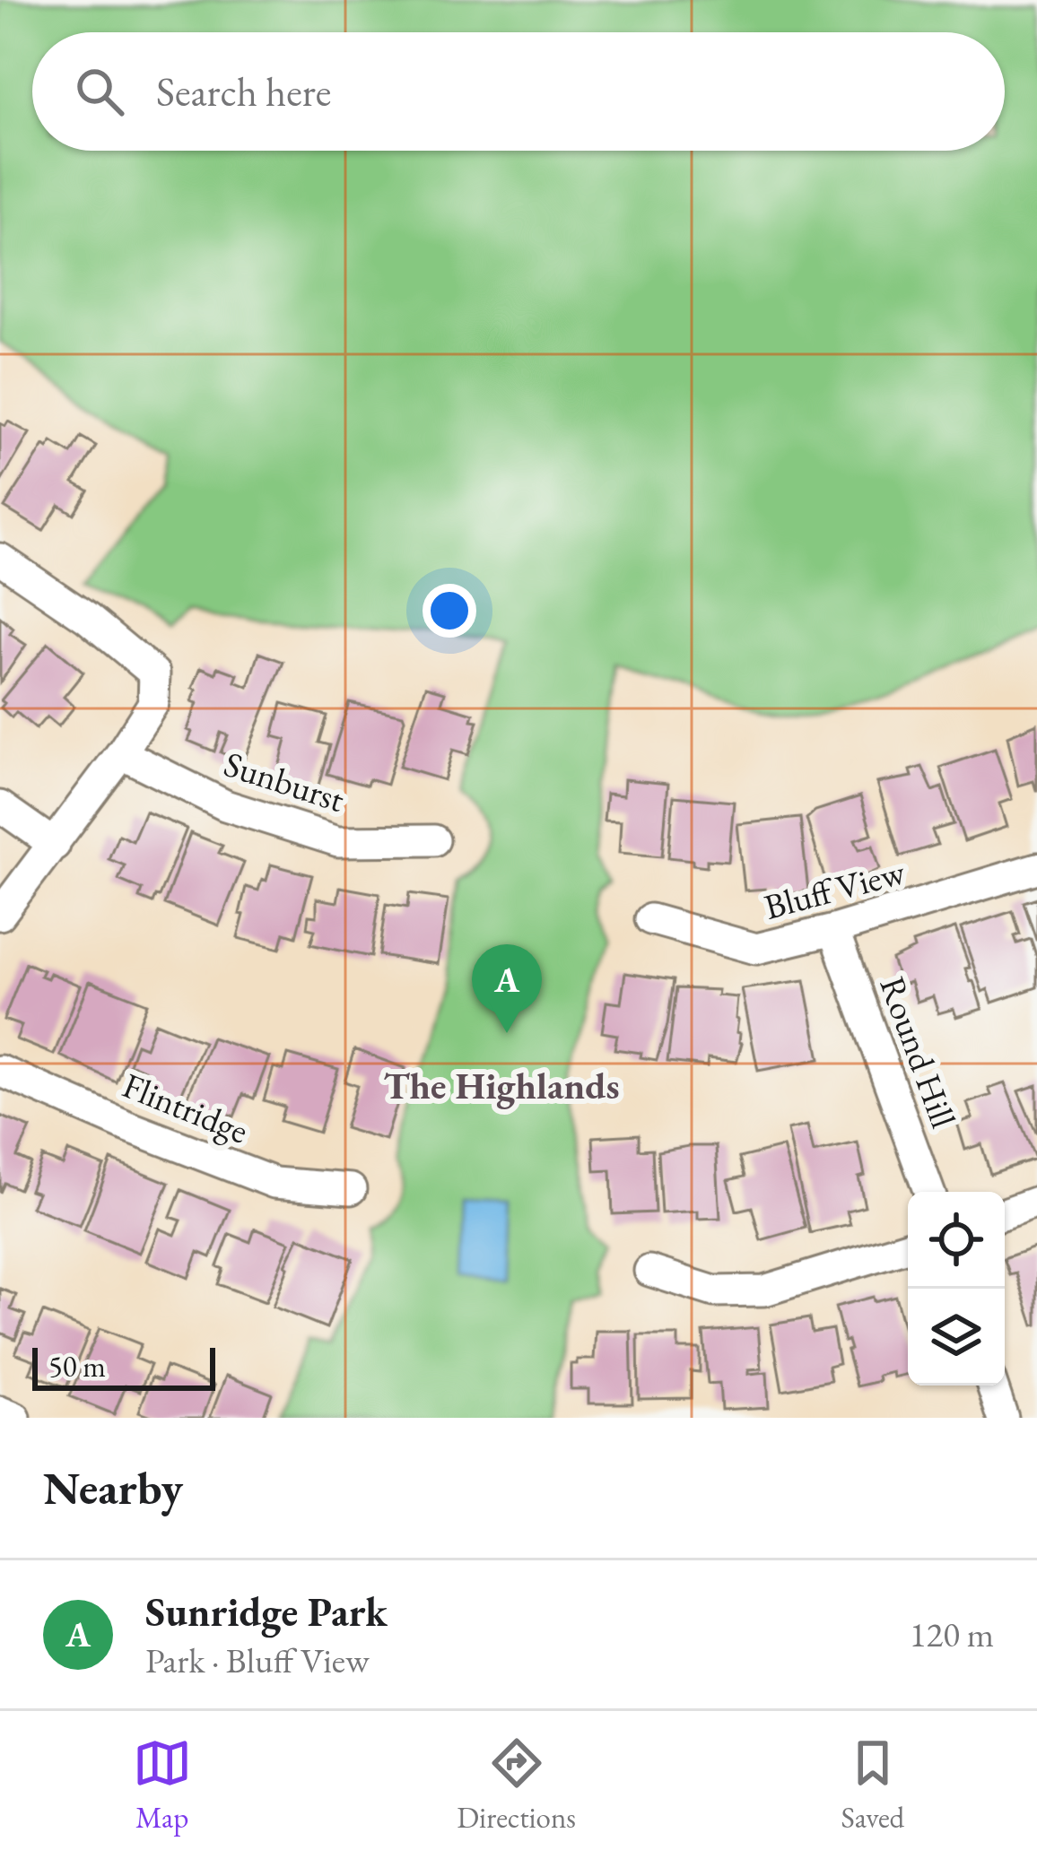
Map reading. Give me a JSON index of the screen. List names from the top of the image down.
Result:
{
  "streets": {
    "street": [
      "Sunburst",
      "Bluff View",
      "Round Hill",
      "Flintridge"
    ]
  },
  "crossings": [
    ["Bluff View", "Round Hill"]
  ],
  "districts": ["The Highlands"],
  "scale_bar": "50 m",
  "page": {
    "search": "Search here",
    "pins": "A",
    "scale": "50 m",
    "heading": "Nearby",
    "list": [
      {
        "mark": "A",
        "name": "Sunridge Park",
        "note": "Park · Bluff View",
        "value": "120 m"
      }
    ],
    "nav": ["Map", "Directions", "Saved"]
  }
}
